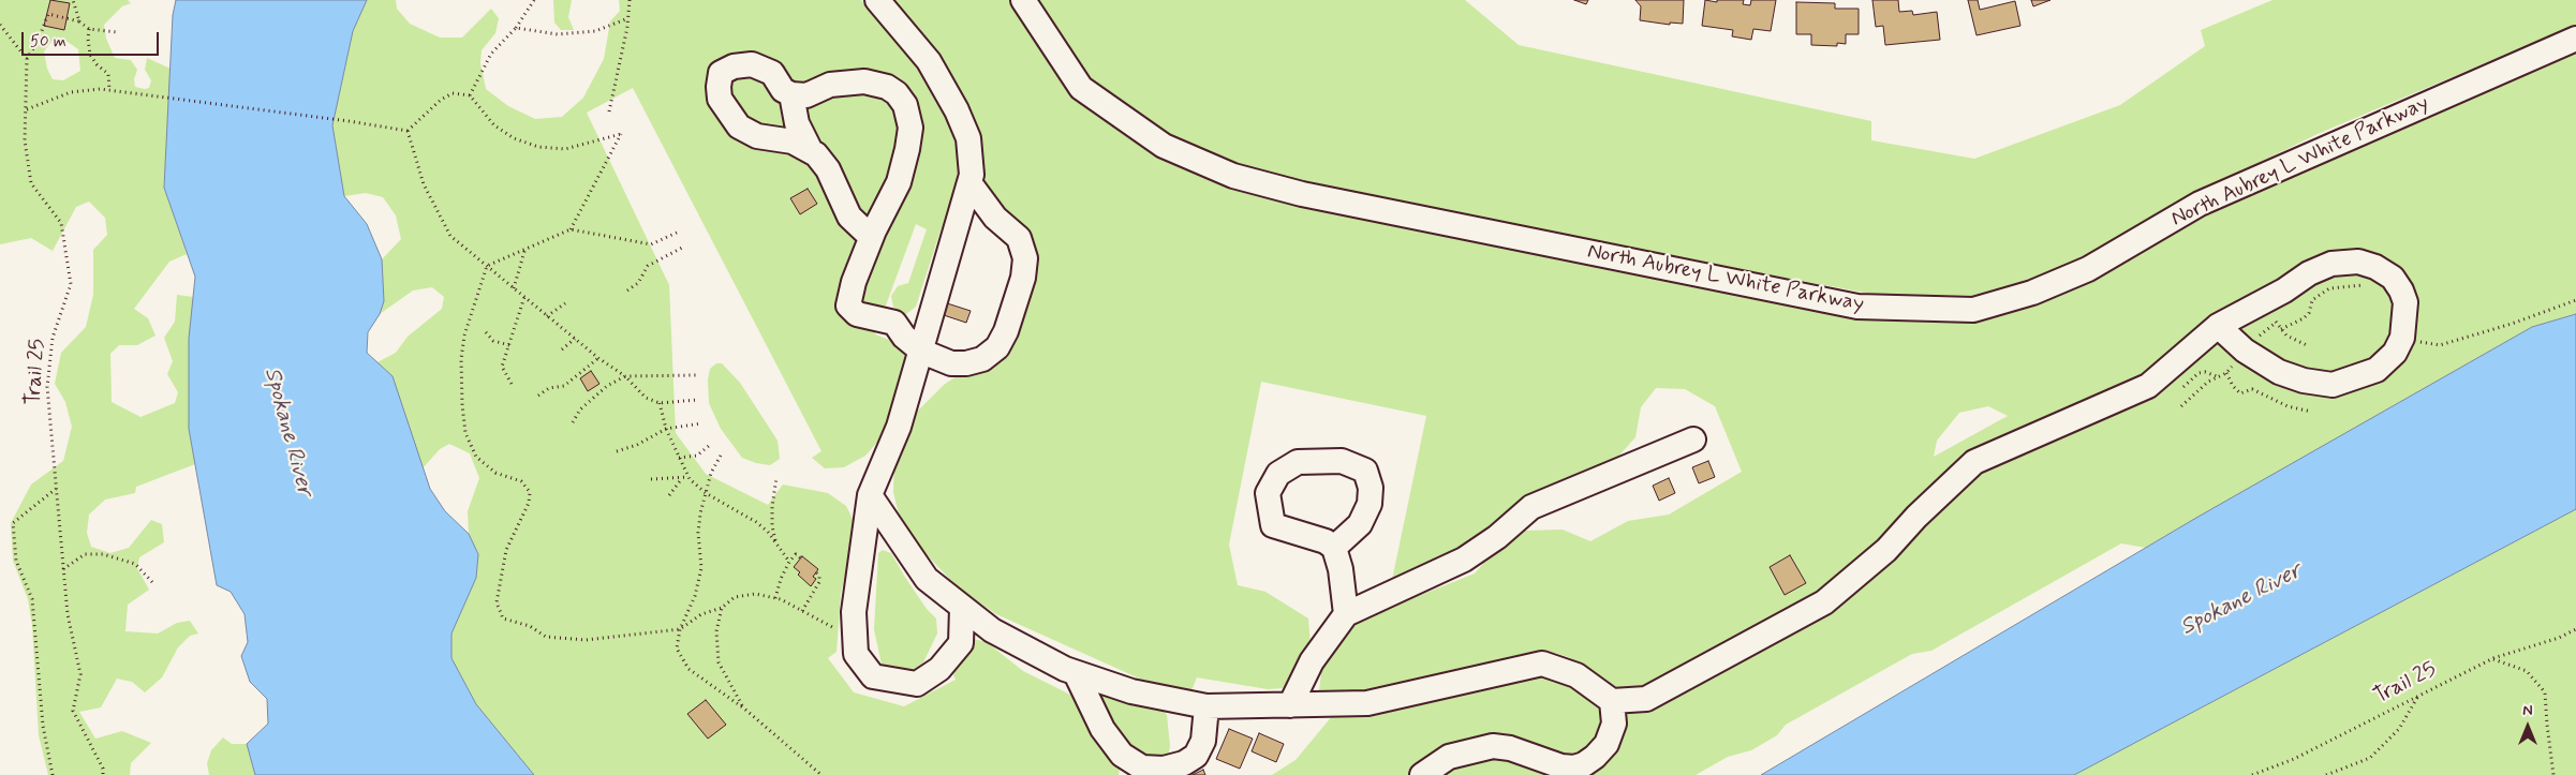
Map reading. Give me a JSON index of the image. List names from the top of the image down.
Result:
{
  "streets": {
    "street": ["North Aubrey L White Parkway"],
    "path": ["Trail 25"]
  },
  "water": ["Spokane River"],
  "scale_bar": "50 m",
  "north": "top"
}
